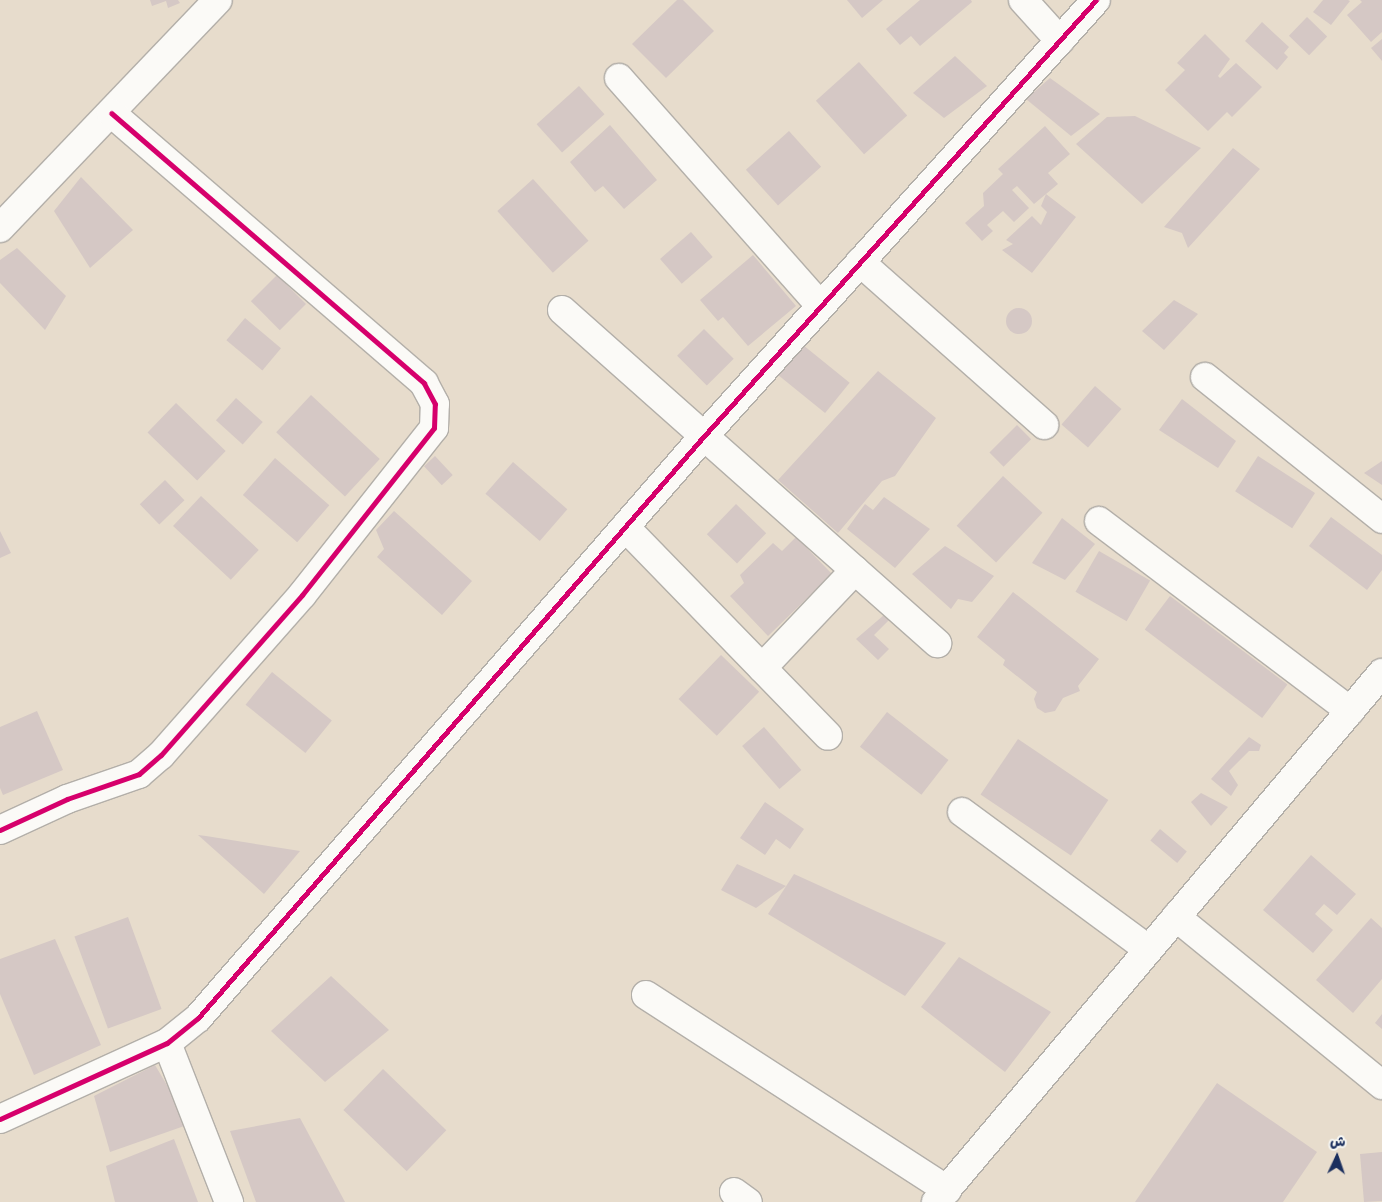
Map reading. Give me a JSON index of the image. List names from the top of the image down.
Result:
{
  "north": "top"
}
